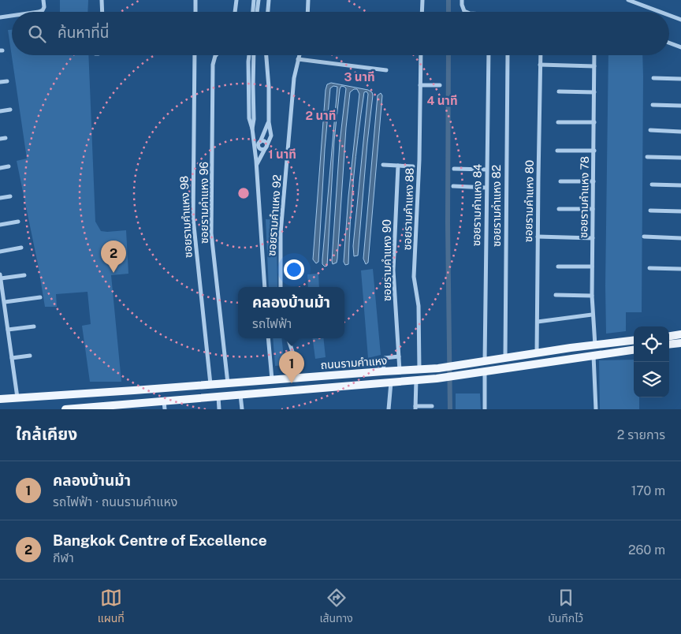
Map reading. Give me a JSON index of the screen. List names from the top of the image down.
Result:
{
  "streets": {
    "main road": ["ถนนรามคำแหง"],
    "street": [
      "ซอยรามคำแหง 78",
      "ซอยรามคำแหง 80",
      "ซอยรามคําแหง 96",
      "ซอยรามคำแหง 84",
      "ซอยรามคำแหง 82",
      "ซอยรามคำแหง 88",
      "ซอยรามคําแหง 92",
      "ซอยรามคําแหง 98",
      "ซอยรามคำแหง 90"
    ]
  },
  "crossings": [
    ["ซอยรามคำแหง 78", "ถนนรามคำแหง"],
    ["ซอยรามคำแหง 80", "ถนนรามคำแหง"],
    ["ซอยรามคําแหง 96", "ถนนรามคำแหง"],
    ["ซอยรามคำแหง 84", "ถนนรามคำแหง"],
    ["ซอยรามคำแหง 82", "ถนนรามคำแหง"],
    ["ซอยรามคำแหง 88", "ถนนรามคำแหง"],
    ["ซอยรามคําแหง 98", "ถนนรามคำแหง"],
    ["ซอยรามคำแหง 90", "ถนนรามคำแหง"]
  ],
  "page": {
    "search": "ค้นหาที่นี่",
    "pins": ["2", "1"],
    "popup": ["คลองบ้านม้า", "รถไฟฟ้า"],
    "heading": ["ใกล้เคียง", "2 รายการ"],
    "list": [
      {
        "mark": "1",
        "name": "คลองบ้านม้า",
        "note": "รถไฟฟ้า · ถนนรามคำแหง",
        "value": "170 m"
      },
      {
        "mark": "2",
        "name": "Bangkok Centre of Excellence",
        "note": "กีฬา",
        "value": "260 m"
      }
    ],
    "nav": ["แผนที่", "เส้นทาง", "บันทึกไว้"]
  },
  "rings": [
    "3 นาที",
    "4 นาที",
    "2 นาที",
    "1 นาที"
  ]
}
